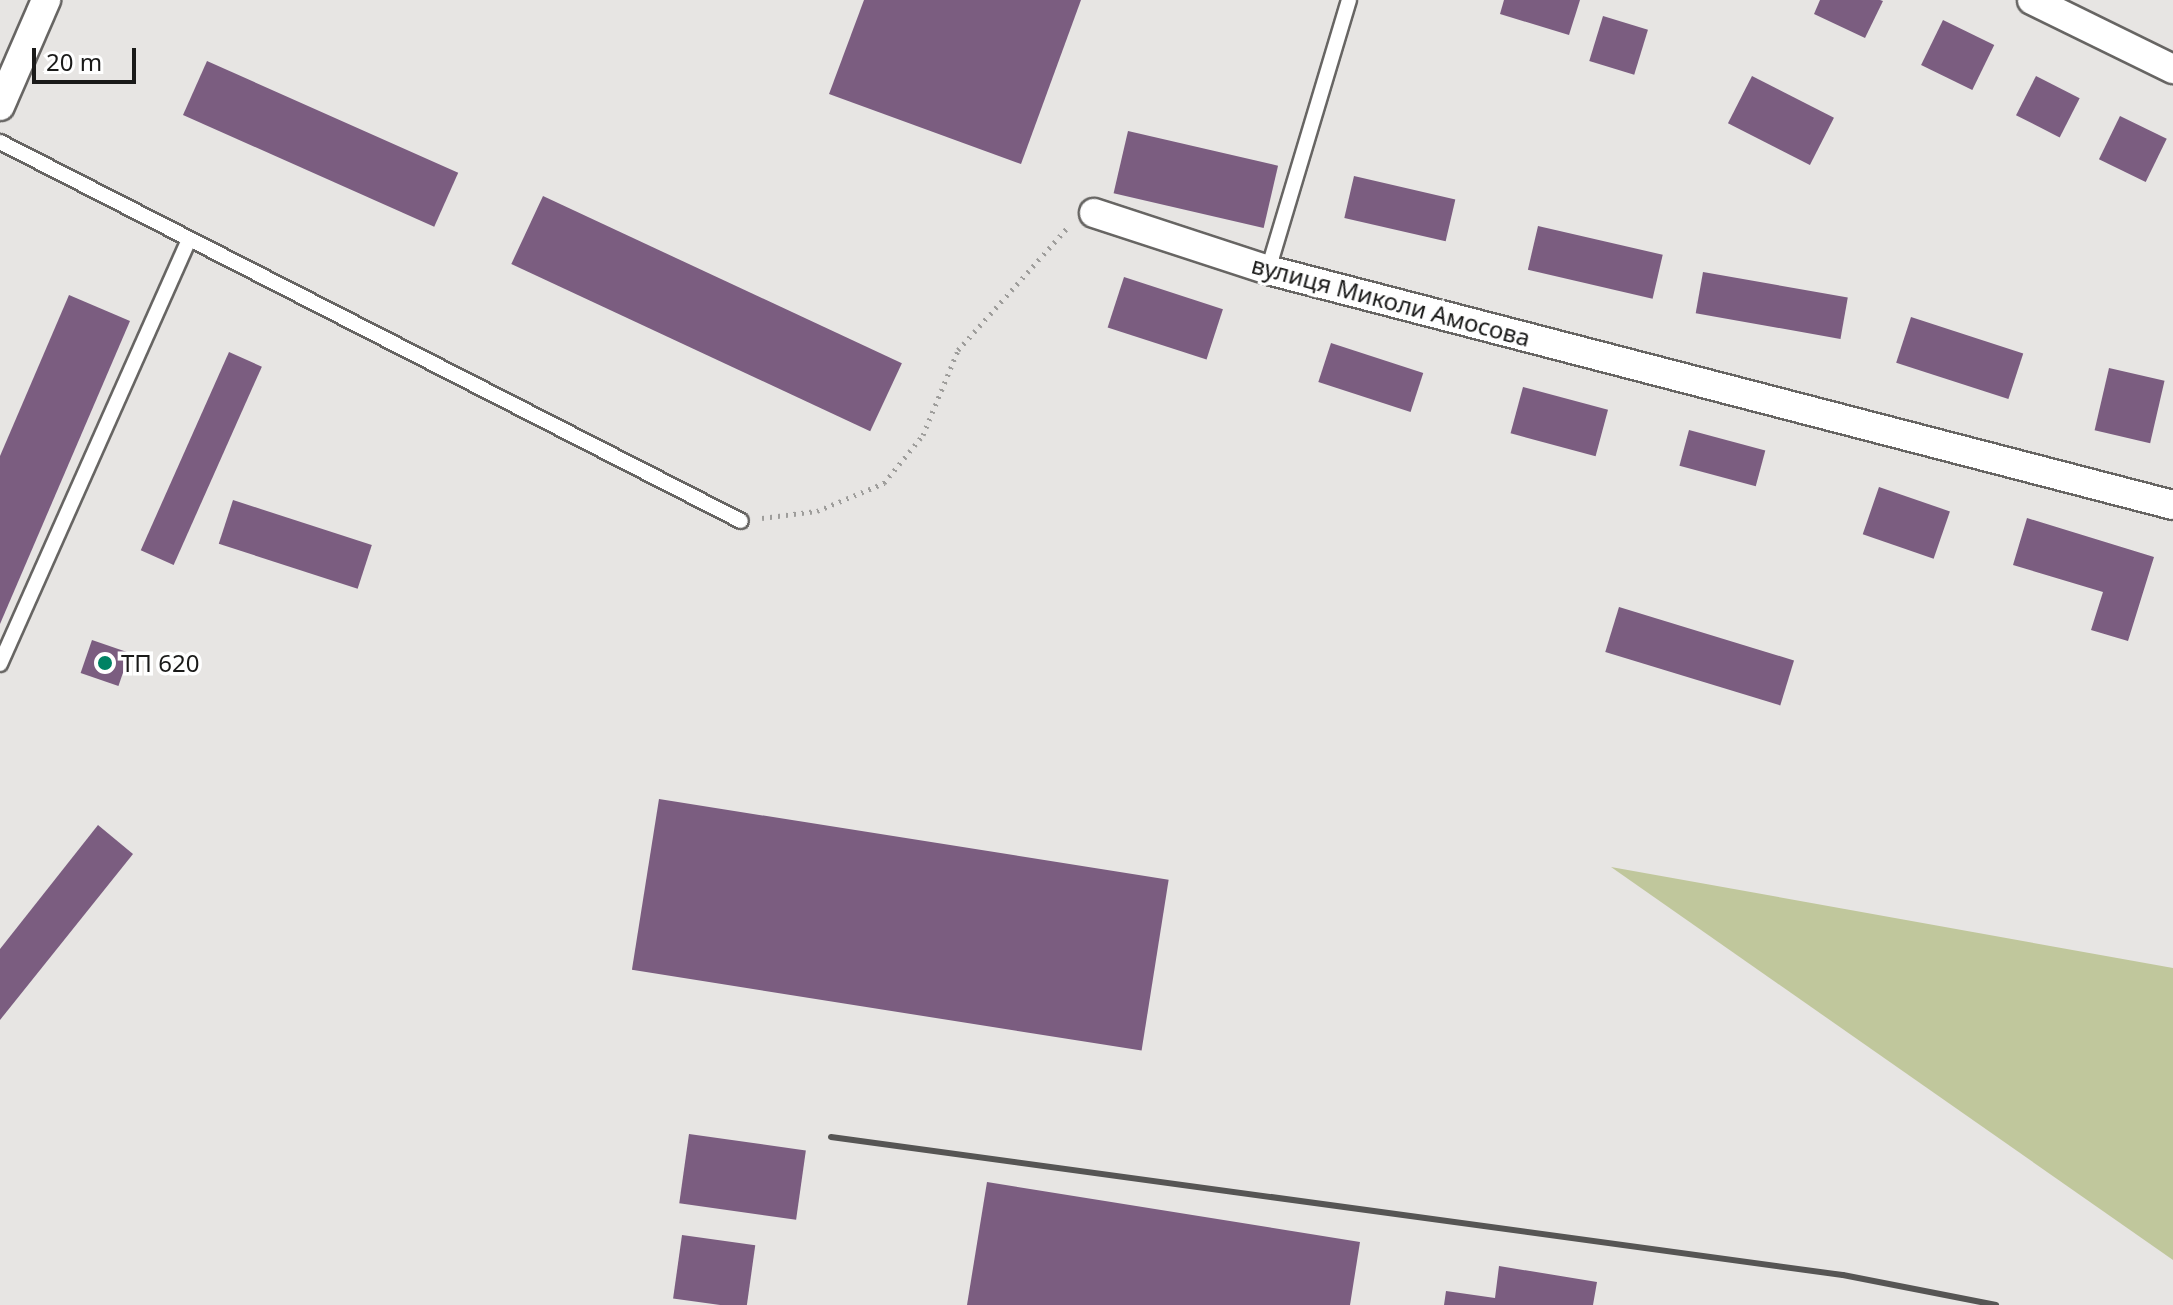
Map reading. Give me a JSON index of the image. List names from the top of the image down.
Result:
{
  "streets": {
    "street": ["вулиця Миколи Амосова"]
  },
  "places": ["ТП 620"],
  "scale_bar": "20 m"
}
